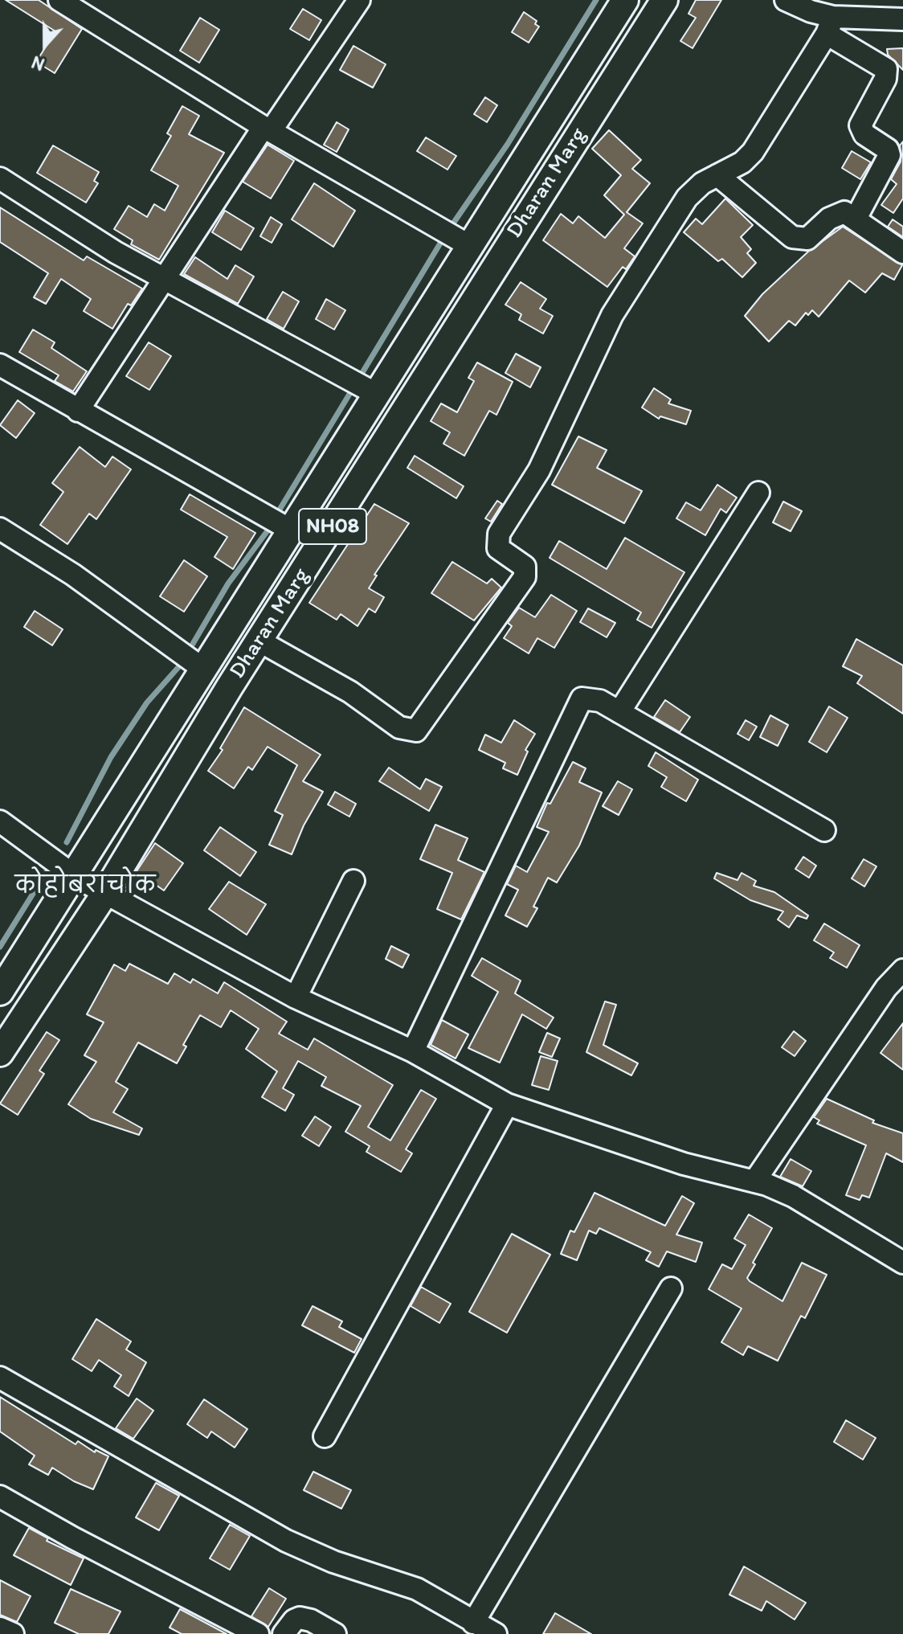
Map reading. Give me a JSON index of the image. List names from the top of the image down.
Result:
{
  "streets": {
    "main road": ["Dharan Marg", "NH08"]
  },
  "districts": ["कोहोबराचोक"],
  "north": "bottom"
}
